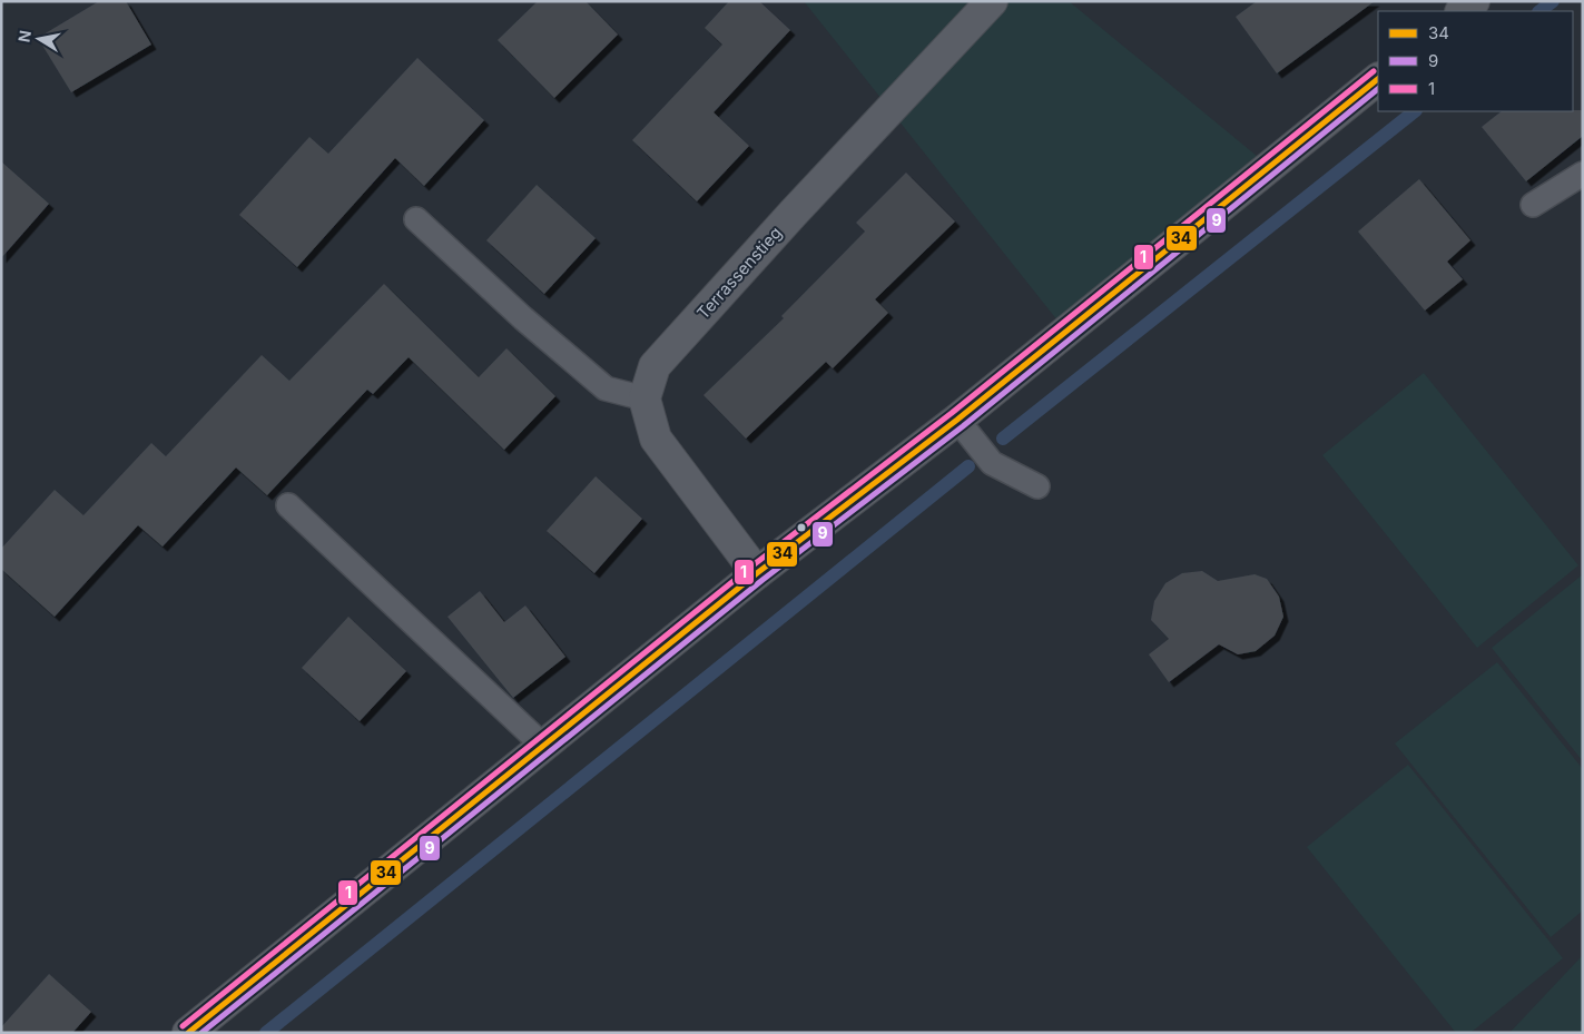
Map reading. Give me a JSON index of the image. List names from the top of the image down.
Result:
{
  "streets": {
    "street": ["Terrassenstieg"]
  },
  "lines": ["transit line 1", "transit line 34", "transit line 9"],
  "legend": ["34", "9", "1"],
  "north": "left"
}
